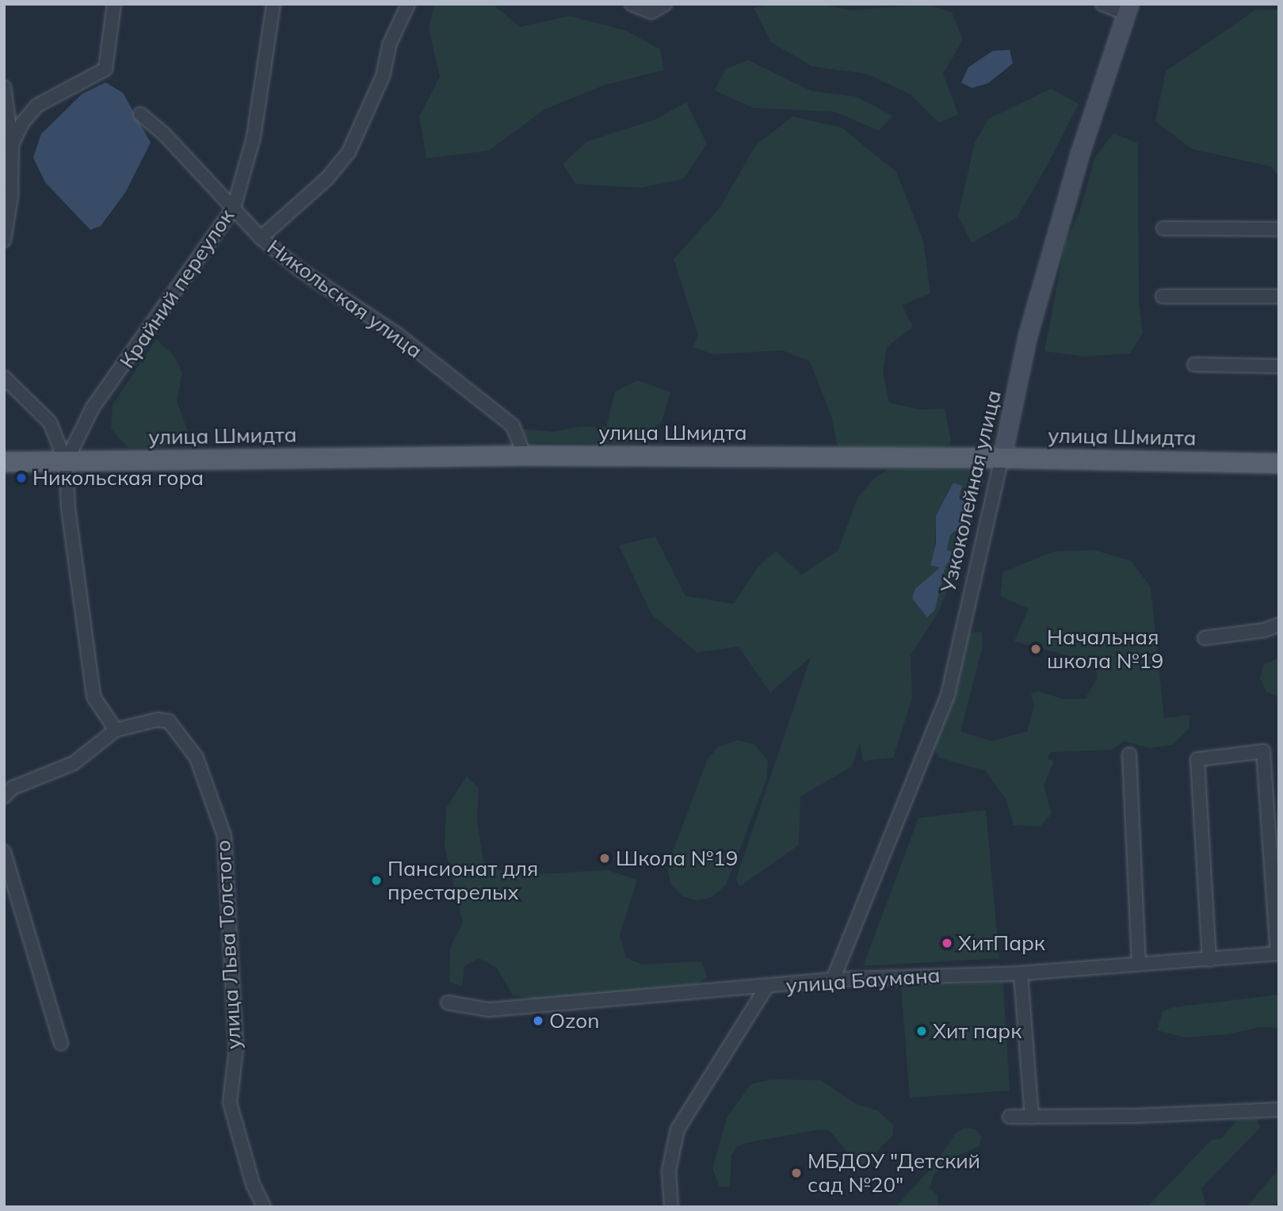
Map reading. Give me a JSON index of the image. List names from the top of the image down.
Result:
{
  "streets": {
    "main road": ["улица Шмидта"],
    "street": [
      "Крайний переулок",
      "Никольская улица",
      "Узкоколейная улица",
      "улица Льва Толстого",
      "улица Баумана"
    ]
  },
  "crossings": [
    ["Крайний переулок", "Никольская улица"],
    ["Крайний переулок", "улица Шмидта"],
    ["Никольская улица", "улица Шмидта"],
    ["улица Шмидта", "Узкоколейная улица"],
    ["Узкоколейная улица", "улица Баумана"]
  ],
  "places": [
    "Никольская гора",
    "Начальная школа №19",
    "Школа №19",
    "Пансионат для престарелых",
    "ХитПарк",
    "Ozon",
    "Хит парк",
    "МБДОУ \"Детский сад №20\""
  ]
}
